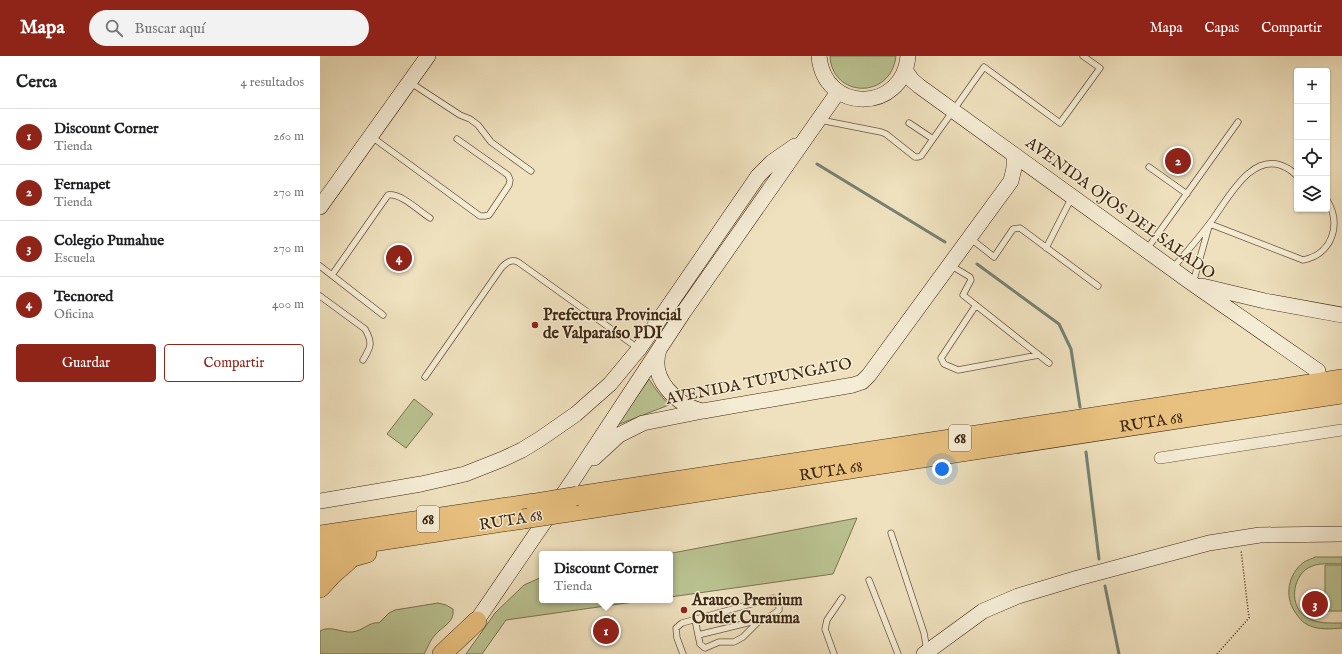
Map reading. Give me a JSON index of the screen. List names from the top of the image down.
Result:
{
  "streets": {
    "highway": ["RUTA 68", "68"],
    "main road": ["AVENIDA OJOS DEL SALADO", "AVENIDA TUPUNGATO"]
  },
  "crossings": [
    ["AVENIDA OJOS DEL SALADO", "AVENIDA TUPUNGATO"]
  ],
  "places": ["Prefectura Provincial de Valparaíso PDI", "Arauco Premium Outlet Curauma"],
  "page": {
    "header": "Mapa",
    "search": "Buscar aquí",
    "nav": ["Mapa", "Capas", "Compartir"],
    "heading": ["Cerca", "4 resultados"],
    "map_buttons": ["+", "−"],
    "list": [
      {
        "mark": "1",
        "name": "Discount Corner",
        "note": "Tienda",
        "value": "260 m"
      },
      {
        "mark": "2",
        "name": "Fernapet",
        "note": "Tienda",
        "value": "270 m"
      },
      {
        "mark": "3",
        "name": "Colegio Pumahue",
        "note": "Escuela",
        "value": "270 m"
      },
      {
        "mark": "4",
        "name": "Tecnored",
        "note": "Oficina",
        "value": "400 m"
      }
    ],
    "pins": [
      "2",
      "4",
      "3",
      "1"
    ],
    "buttons": ["Guardar", "Compartir"],
    "popup": ["Discount Corner", "Tienda"]
  }
}
